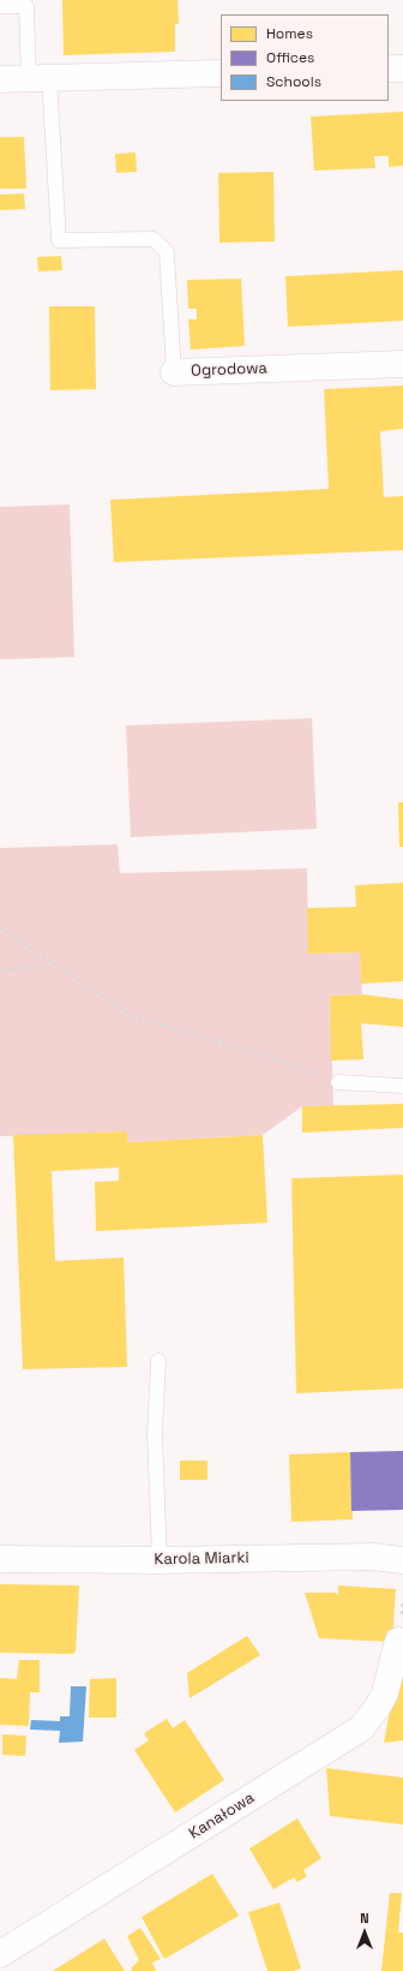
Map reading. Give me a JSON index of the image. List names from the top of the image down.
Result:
{
  "streets": {
    "street": ["Ogrodowa", "Karola Miarki", "Kanałowa"]
  },
  "legend": ["Homes", "Offices", "Schools"],
  "north": "top"
}
